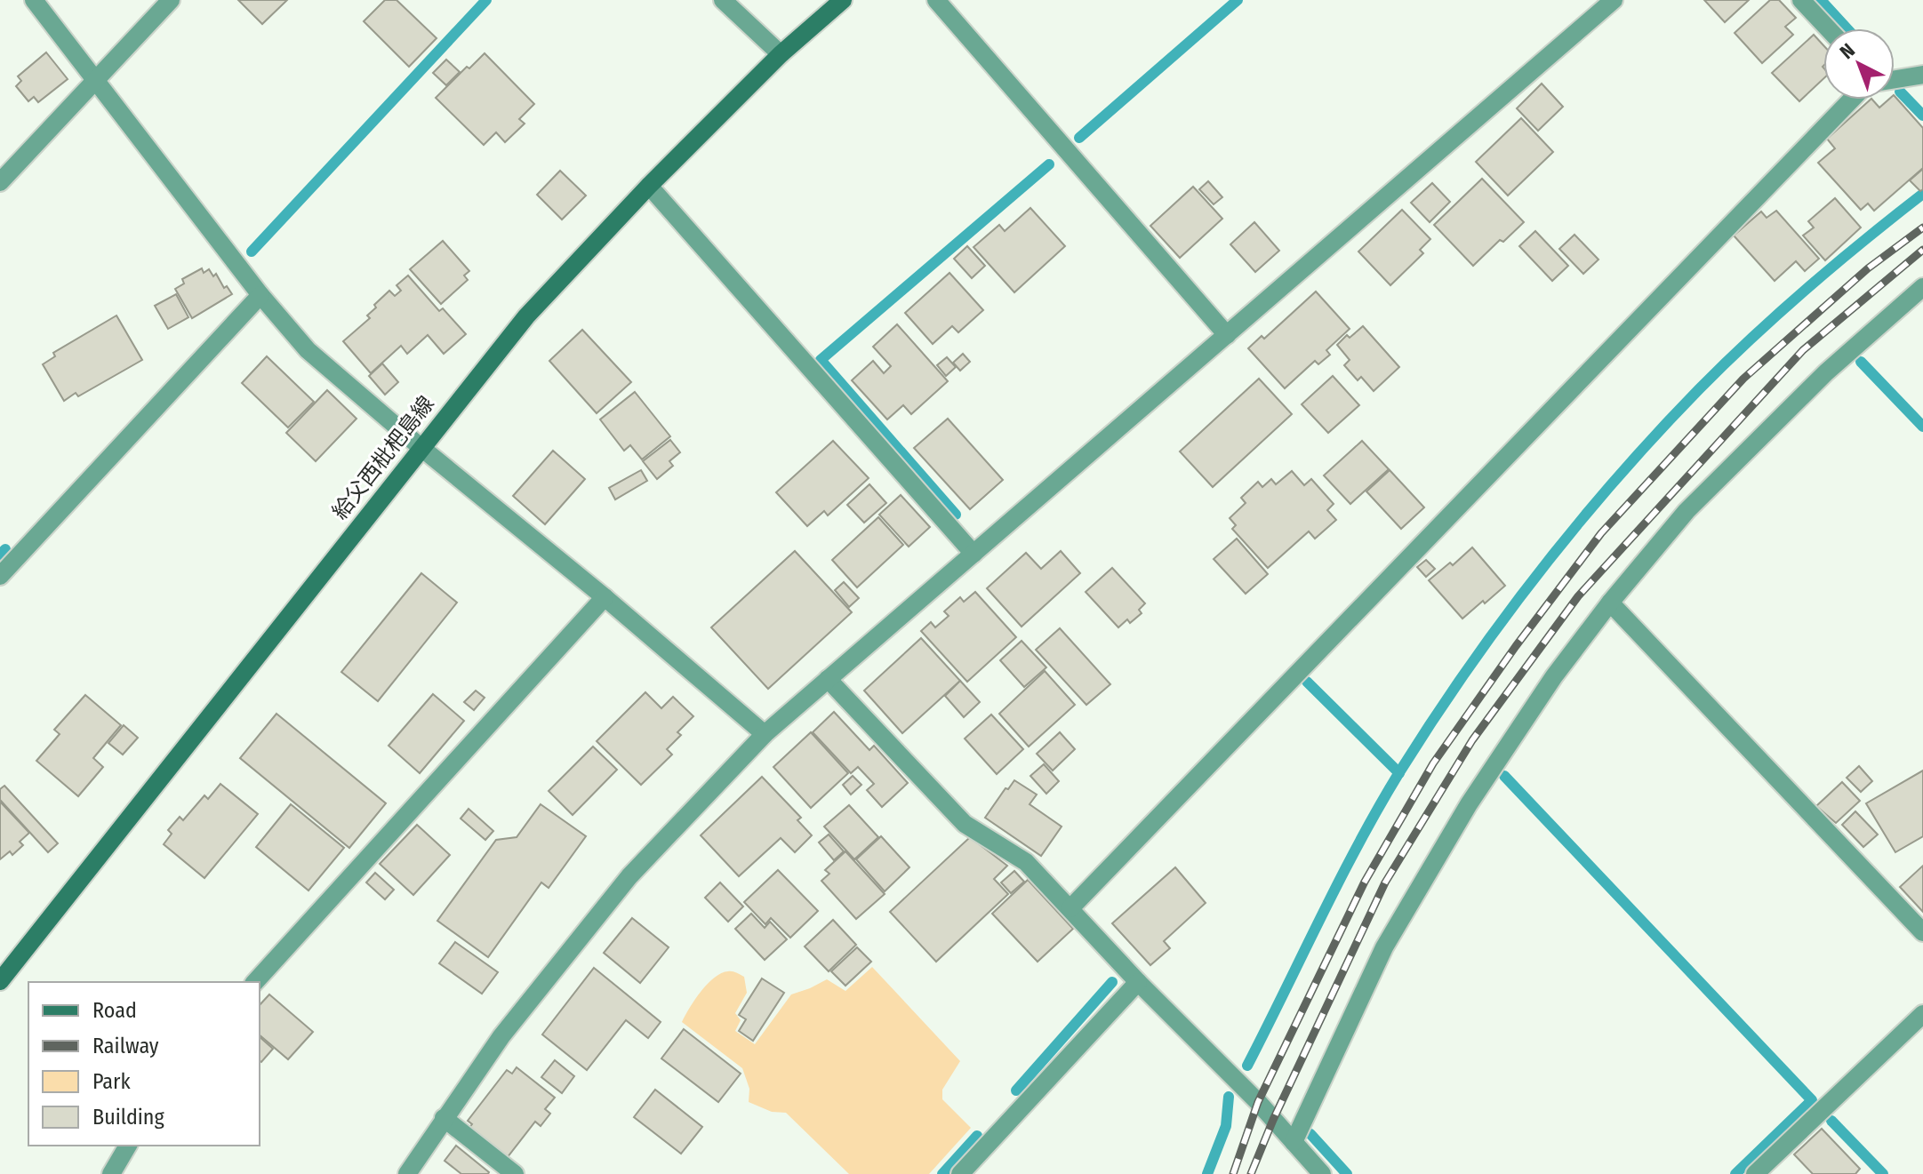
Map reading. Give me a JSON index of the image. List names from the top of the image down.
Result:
{
  "streets": {
    "main road": ["給父西枇杷島線"]
  },
  "legend": [
    "Road",
    "Railway",
    "Park",
    "Building"
  ],
  "north": "top left"
}
